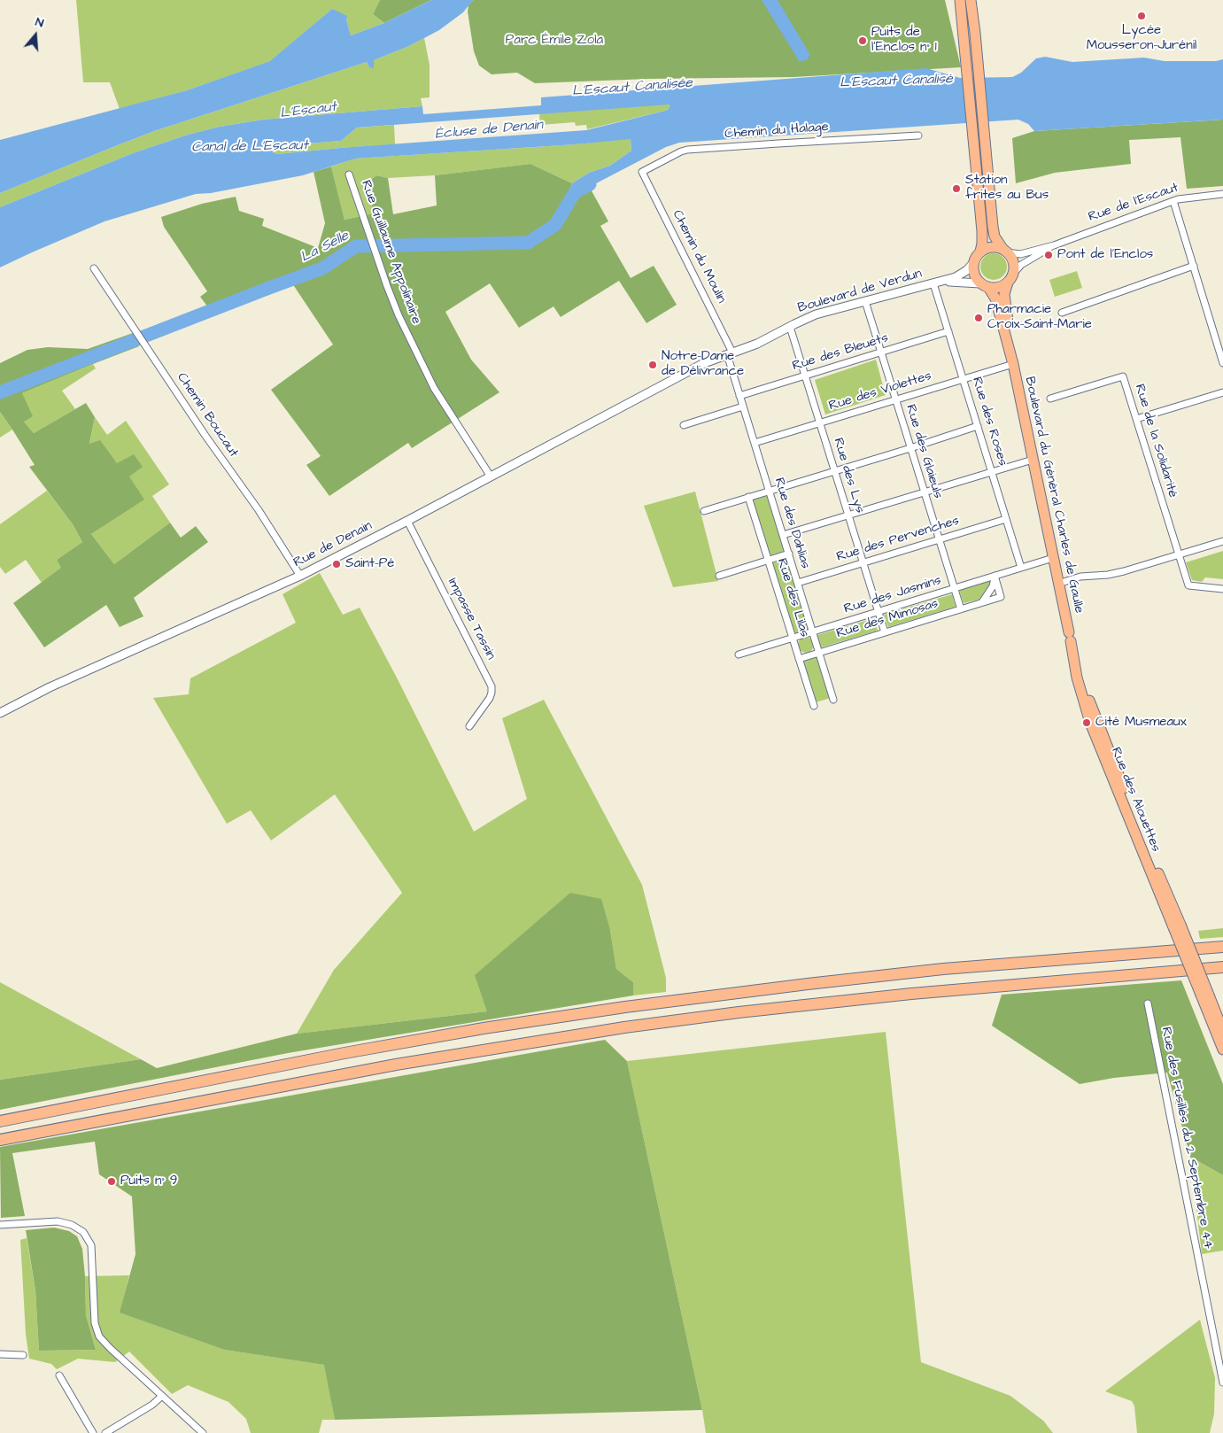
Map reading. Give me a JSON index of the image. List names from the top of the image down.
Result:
{
  "streets": {
    "main road": ["Boulevard du Général Charles de Gaulle", "Rue des Alouettes"],
    "street": [
      "Chemin du Halage",
      "Rue de l'Escaut",
      "Rue Guillaume Appolinaire",
      "Chemin du Moulin",
      "Boulevard de Verdun",
      "Rue des Bleuets",
      "Rue des Violettes",
      "Chemin Boucaut",
      "Rue des Roses",
      "Rue de la Solidarité",
      "Rue des Glaieuls",
      "Rue des Lys",
      "Rue des Dahlias",
      "Rue des Pervenches",
      "Rue de Denain",
      "Rue des Jasmins",
      "Rue des Lilas",
      "Impasse Tassin",
      "Rue des Mimosas",
      "Rue des Fusillés du 2 Septembre 44"
    ]
  },
  "crossings": [
    ["Chemin du Halage", "Chemin du Moulin"],
    ["Rue de l'Escaut", "Boulevard de Verdun"],
    ["Rue de l'Escaut", "Boulevard du Général Charles de Gaulle"],
    ["Rue Guillaume Appolinaire", "Rue de Denain"],
    ["Chemin du Moulin", "Boulevard de Verdun"],
    ["Chemin du Moulin", "Rue des Dahlias"],
    ["Boulevard de Verdun", "Rue des Roses"],
    ["Boulevard de Verdun", "Rue des Glaieuls"],
    ["Boulevard de Verdun", "Rue des Lys"],
    ["Boulevard de Verdun", "Boulevard du Général Charles de Gaulle"],
    ["Boulevard de Verdun", "Rue des Dahlias"],
    ["Boulevard de Verdun", "Rue de Denain"],
    ["Rue des Bleuets", "Rue des Roses"],
    ["Rue des Bleuets", "Rue des Glaieuls"],
    ["Rue des Bleuets", "Rue des Lys"],
    ["Rue des Bleuets", "Rue des Dahlias"],
    ["Rue des Violettes", "Rue des Roses"],
    ["Rue des Violettes", "Rue des Glaieuls"],
    ["Rue des Violettes", "Rue des Lys"],
    ["Rue des Violettes", "Boulevard du Général Charles de Gaulle"],
    ["Rue des Violettes", "Rue des Dahlias"],
    ["Chemin Boucaut", "Rue de Denain"],
    ["Rue des Roses", "Rue des Pervenches"],
    ["Rue des Roses", "Rue des Jasmins"],
    ["Rue des Glaieuls", "Rue des Pervenches"],
    ["Rue des Glaieuls", "Rue des Jasmins"],
    ["Rue des Glaieuls", "Rue des Mimosas"],
    ["Rue des Lys", "Rue des Pervenches"],
    ["Rue des Lys", "Rue des Jasmins"],
    ["Rue des Lys", "Rue des Mimosas"],
    ["Boulevard du Général Charles de Gaulle", "Rue des Jasmins"],
    ["Rue des Dahlias", "Rue des Pervenches"],
    ["Rue des Dahlias", "Rue des Jasmins"],
    ["Rue des Dahlias", "Rue des Mimosas"],
    ["Rue de Denain", "Impasse Tassin"],
    ["Rue des Jasmins", "Rue des Lilas"],
    ["Rue des Jasmins", "Rue des Mimosas"],
    ["Rue des Lilas", "Rue des Mimosas"]
  ],
  "water": [
    "L'Escaut Canalisé",
    "L'Escaut Canalisée",
    "L'Escaut",
    "Écluse de Denain",
    "Canal de L'Escaut",
    "La Selle"
  ],
  "parks": ["Parc Émile Zola"],
  "places": [
    "Lycée Mousseron-Jurénil",
    "Puits de l'Enclos n° 1",
    "Station frites au Bus",
    "Pont de l'Enclos",
    "Pharmacie Croix-Saint-Marie",
    "Notre-Dame de Délivrance",
    "Saint-Pé",
    "Cité Musmeaux",
    "Puits n° 9"
  ],
  "north": "top"
}
